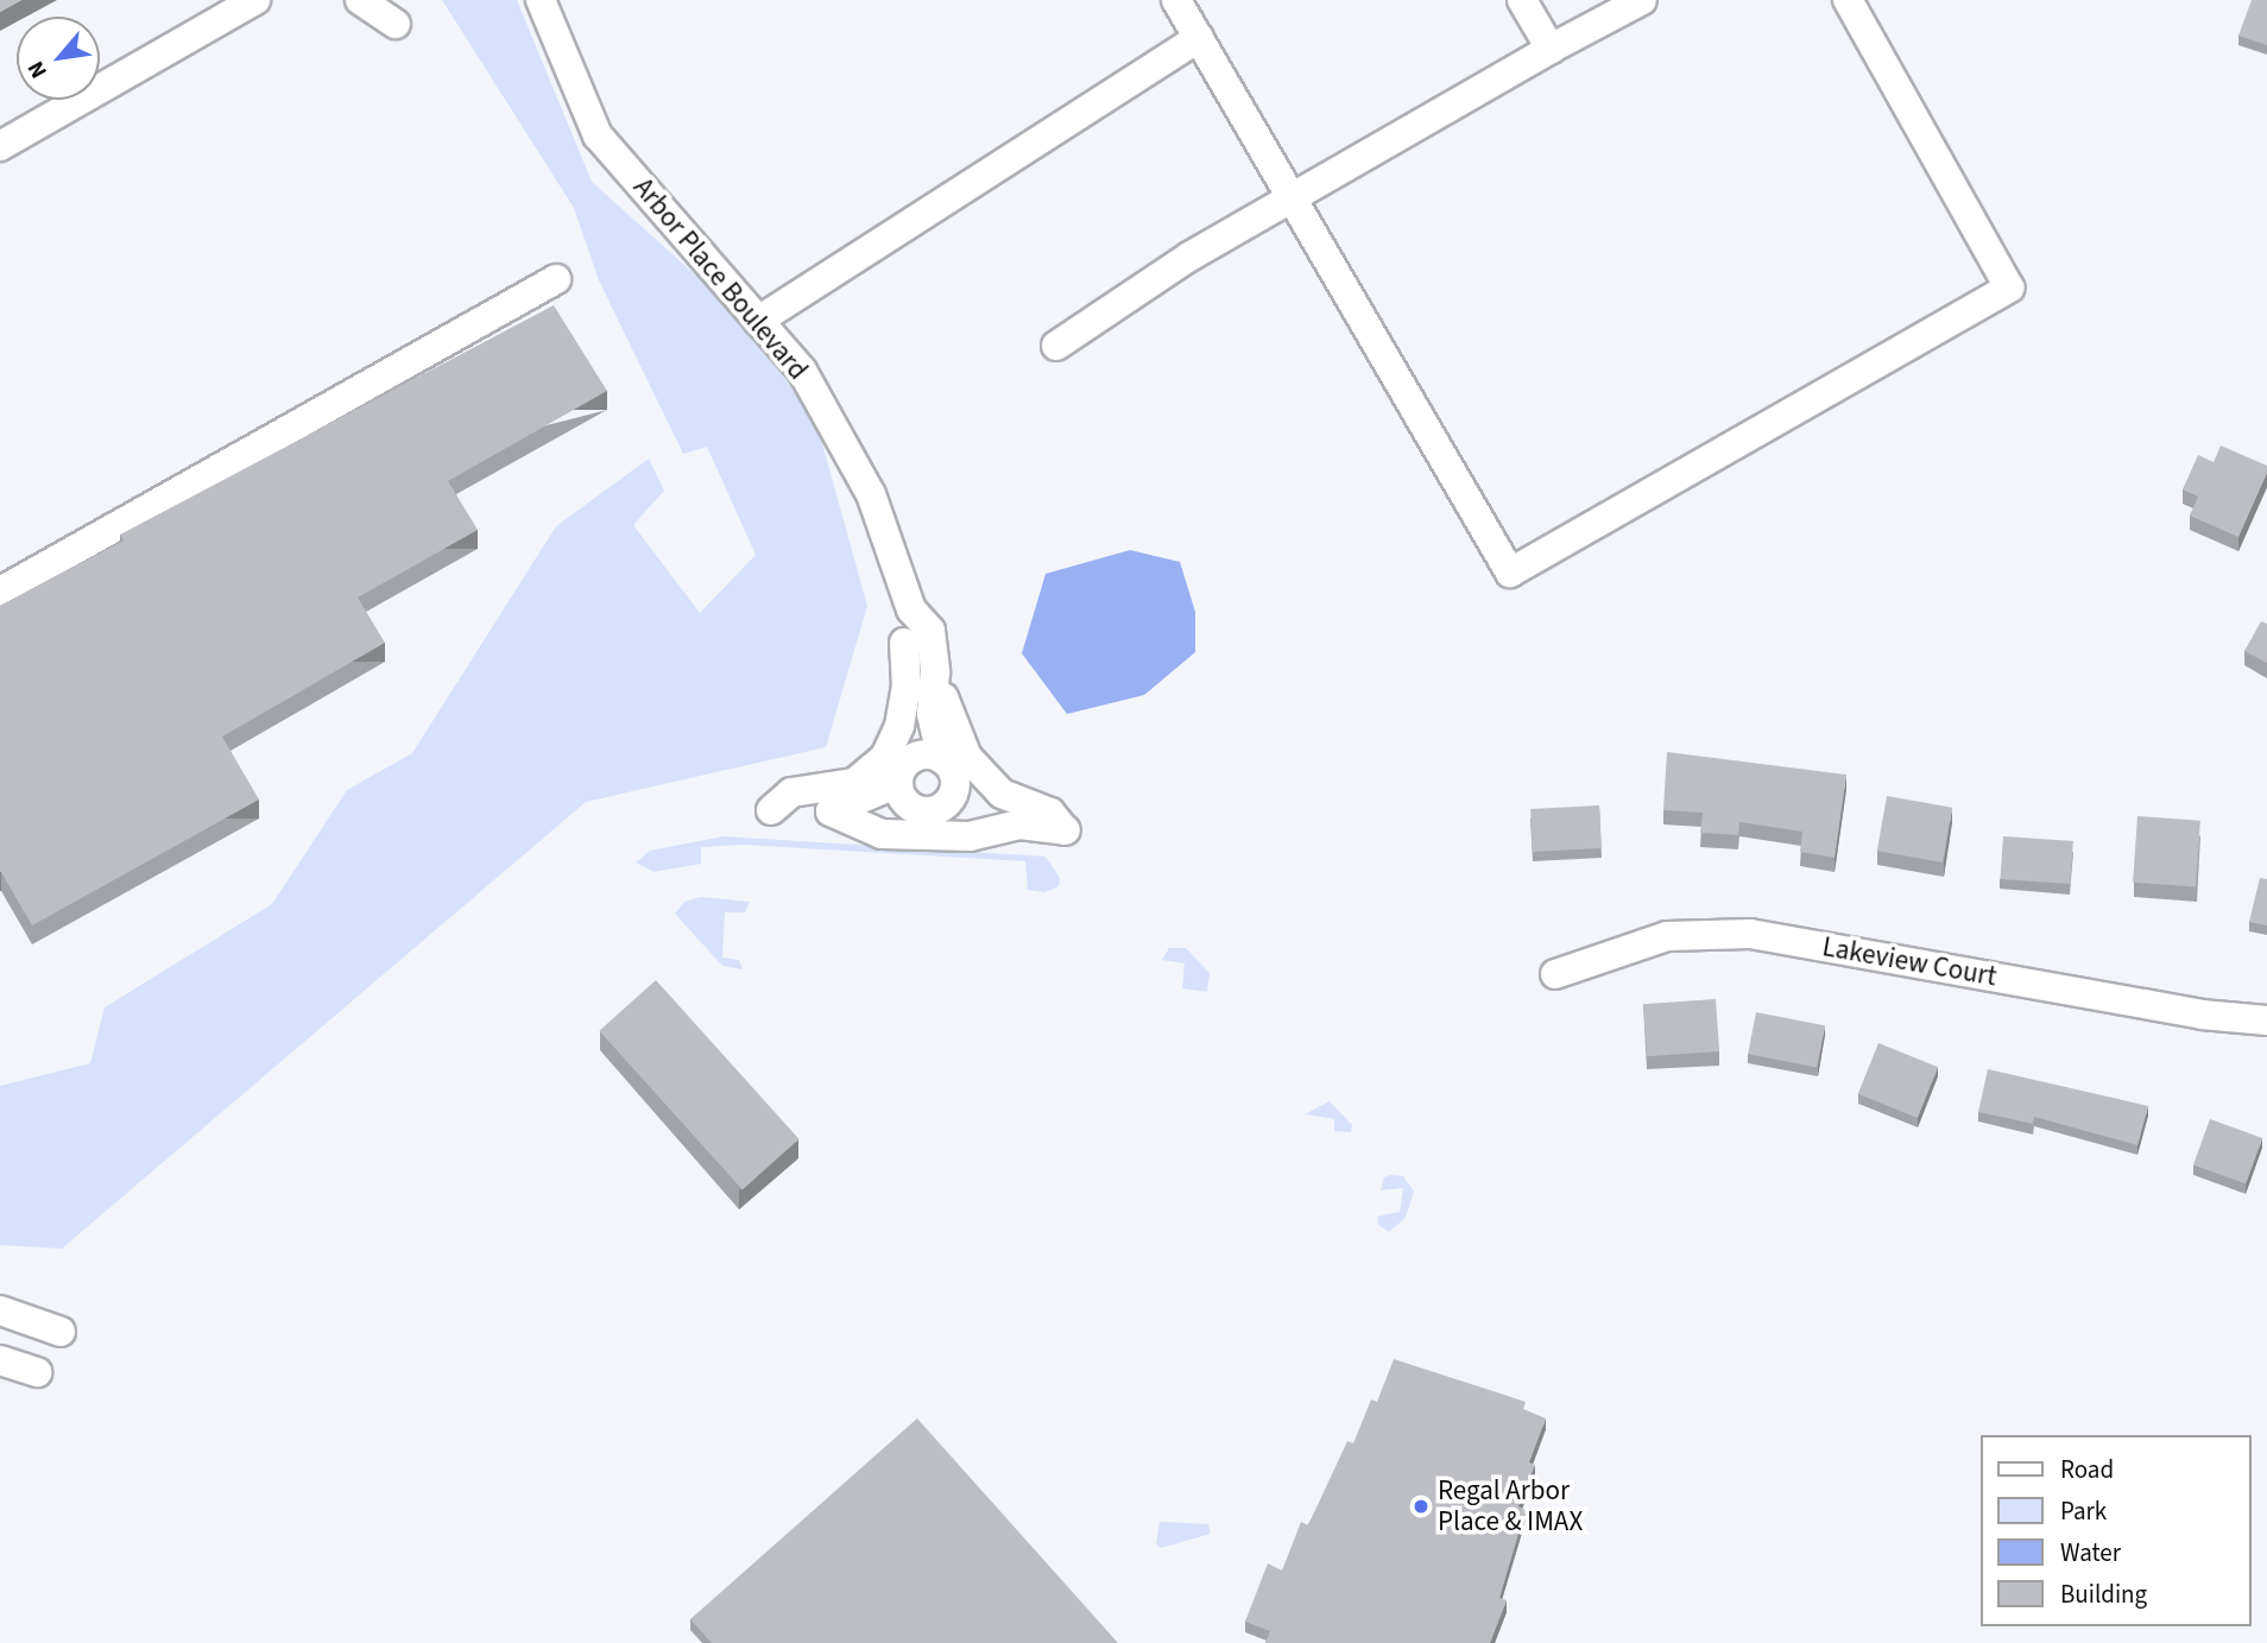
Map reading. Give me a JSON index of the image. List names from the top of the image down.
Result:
{
  "streets": {
    "street": ["Arbor Place Boulevard", "Lakeview Court"]
  },
  "places": ["Regal Arbor Place & IMAX"],
  "legend": [
    "Road",
    "Park",
    "Water",
    "Building"
  ],
  "north": "bottom left"
}
